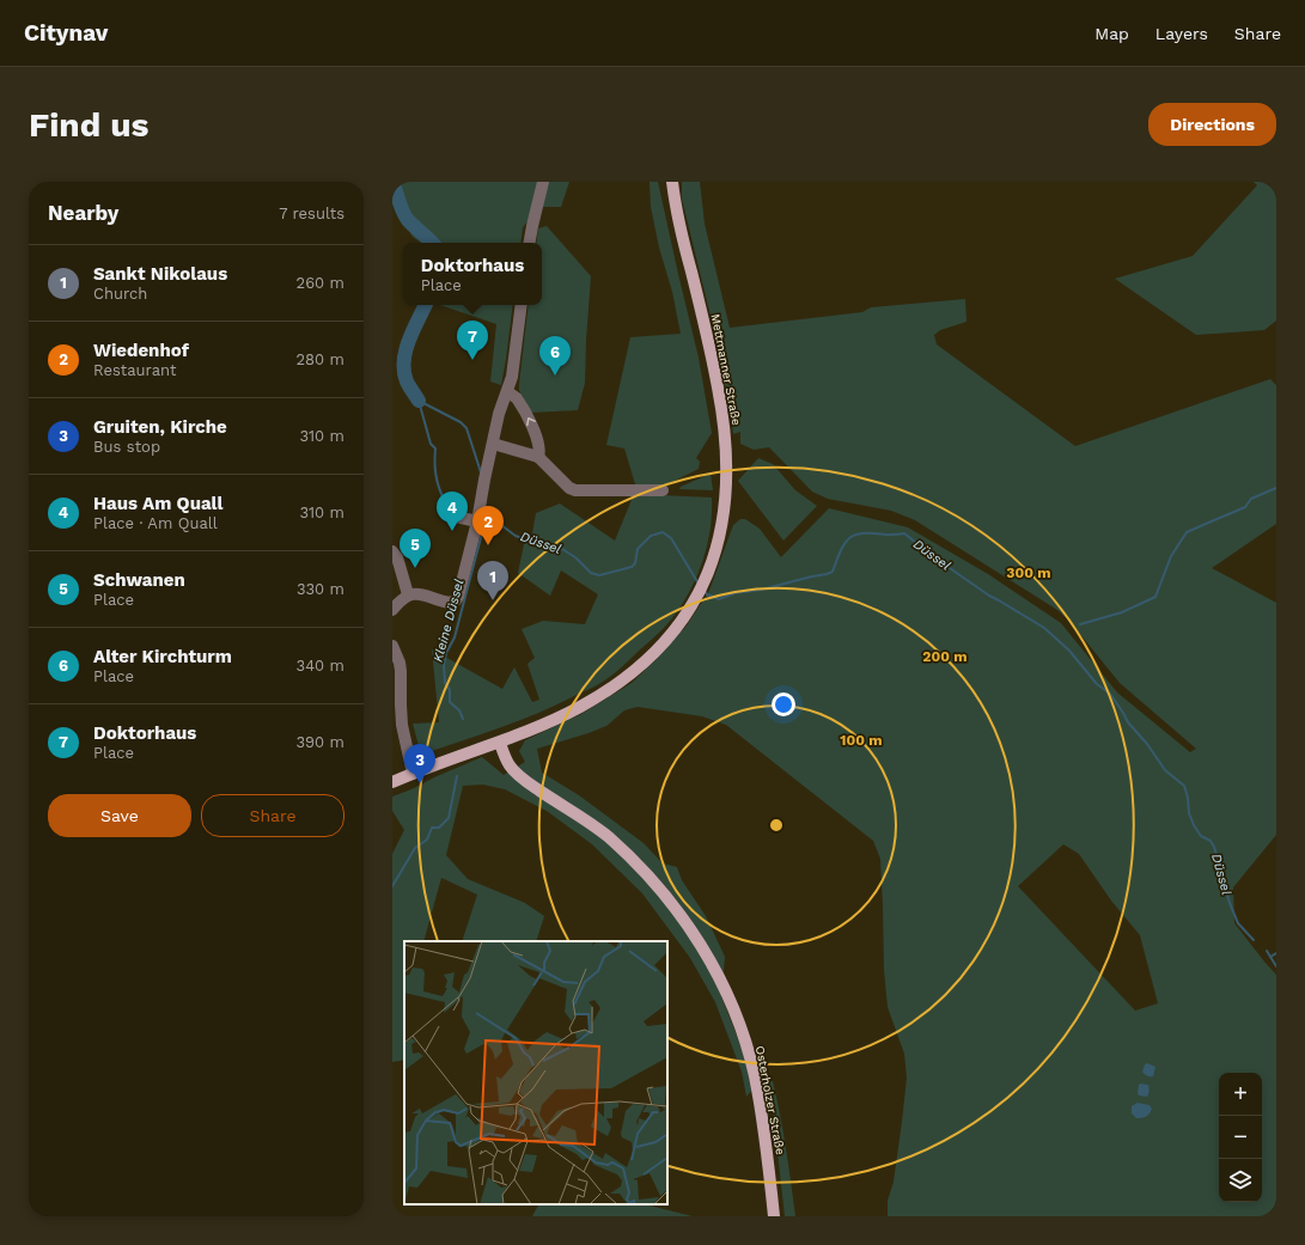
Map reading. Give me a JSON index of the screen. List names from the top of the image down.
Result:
{
  "streets": {
    "main road": ["Mettmanner Straße", "Osterholzer Straße"]
  },
  "crossings": [
    ["Mettmanner Straße", "Osterholzer Straße"]
  ],
  "water": ["Düssel", "Kleine Düssel"],
  "page": {
    "header": "Citynav",
    "nav": ["Map", "Layers", "Share"],
    "buttons": [
      "Directions",
      ["Save", "Share"]
    ],
    "title": "Find us",
    "heading": ["Nearby", "7 results"],
    "popup": ["Doktorhaus", "Place"],
    "list": [
      {
        "mark": "1",
        "name": "Sankt Nikolaus",
        "note": "Church",
        "value": "260 m"
      },
      {
        "mark": "2",
        "name": "Wiedenhof",
        "note": "Restaurant",
        "value": "280 m"
      },
      {
        "mark": "3",
        "name": "Gruiten, Kirche",
        "note": "Bus stop",
        "value": "310 m"
      },
      {
        "mark": "4",
        "name": "Haus Am Quall",
        "note": "Place · Am Quall",
        "value": "310 m"
      },
      {
        "mark": "5",
        "name": "Schwanen",
        "note": "Place",
        "value": "330 m"
      },
      {
        "mark": "6",
        "name": "Alter Kirchturm",
        "note": "Place",
        "value": "340 m"
      },
      {
        "mark": "7",
        "name": "Doktorhaus",
        "note": "Place",
        "value": "390 m"
      }
    ],
    "pins": [
      "7",
      "6",
      "4",
      "2",
      "5",
      "1",
      "3"
    ],
    "map_buttons": ["+", "−"]
  },
  "rings": ["300 m", "200 m", "100 m"]
}
